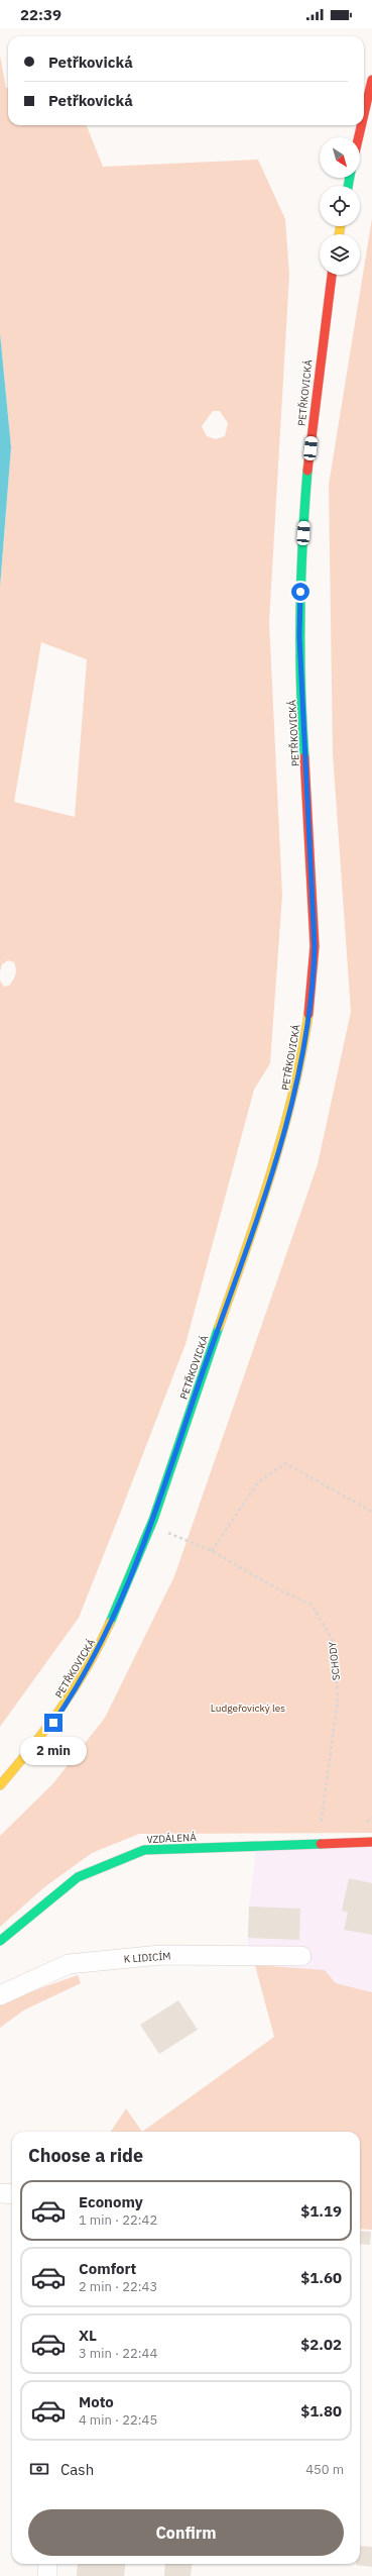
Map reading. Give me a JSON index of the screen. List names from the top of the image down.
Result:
{
  "streets": {
    "street": ["PETŘKOVICKÁ", "VZDÁLENÁ", "K LIDICÍM"],
    "path": ["SCHODY"]
  },
  "parks": ["Ludgeřovický les"],
  "north": "bottom right",
  "page": {
    "status": "22:39",
    "banner": ["Petřkovická", "Petřkovická"],
    "bubble": "2 min",
    "heading": "Choose a ride",
    "list": [
      {
        "name": "Economy",
        "note": "1 min · 22:42",
        "value": "$1.19"
      },
      {
        "name": "Comfort",
        "note": "2 min · 22:43",
        "value": "$1.60"
      },
      {
        "name": "XL",
        "note": "3 min · 22:44",
        "value": "$2.02"
      },
      {
        "name": "Moto",
        "note": "4 min · 22:45",
        "value": "$1.80"
      }
    ],
    "pay": ["Cash", "450 m"],
    "buttons": "Confirm"
  }
}
